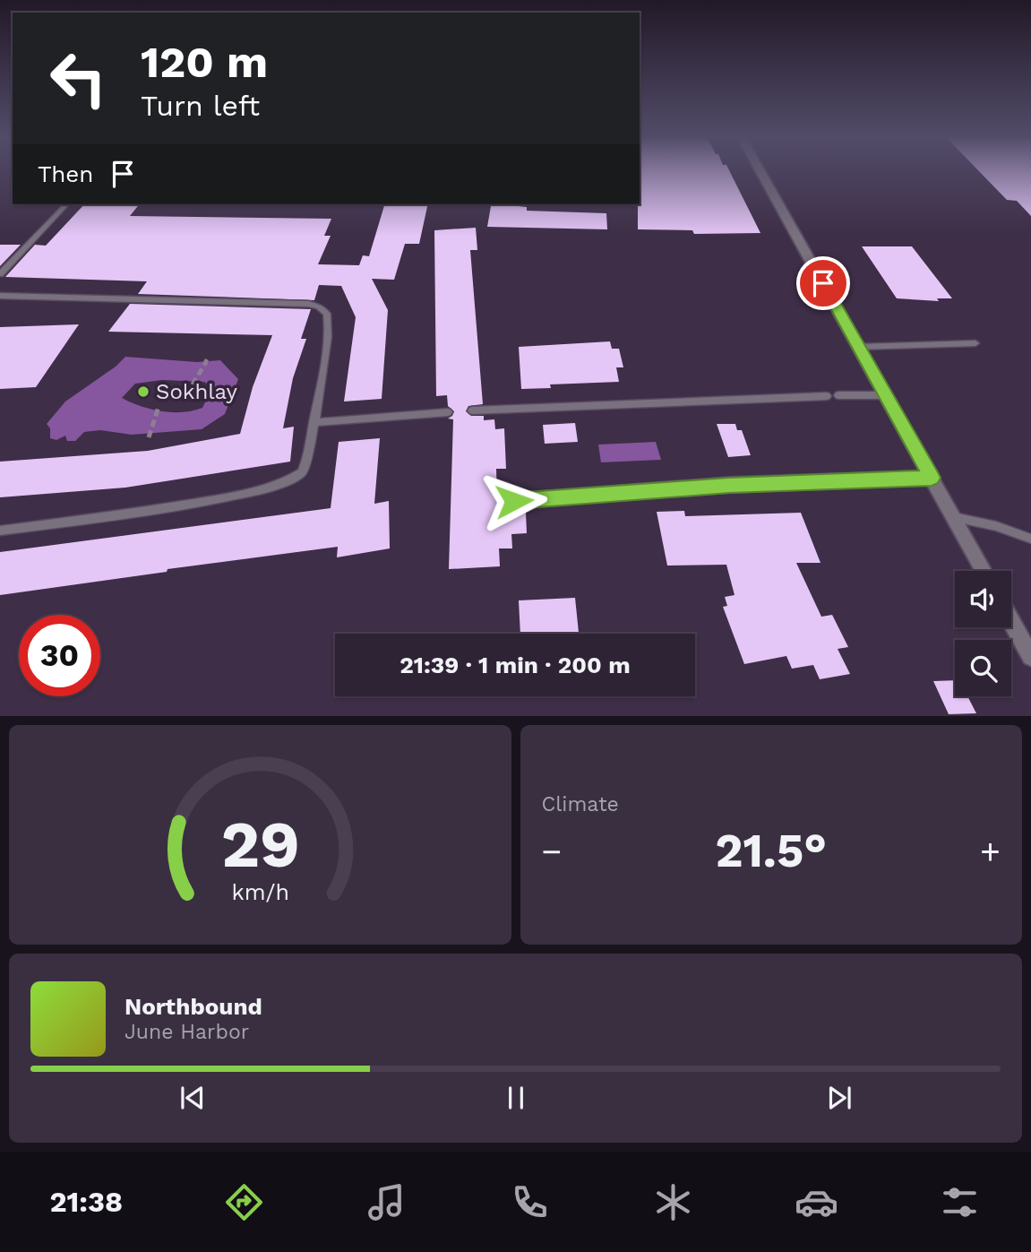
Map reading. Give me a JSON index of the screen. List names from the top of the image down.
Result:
{
  "places": ["Sokhlay"],
  "page": {
    "turn": ["120 m", "Turn left"],
    "then": "Then",
    "limit": "30",
    "trip": "21:39 · 1 min · 200 m",
    "tile": "Climate",
    "heat": ["−", "21.5°", "+"],
    "song": ["Northbound", "June Harbor"],
    "tabs": "21:38",
    "gauge": ["29", "km/h"]
  }
}
